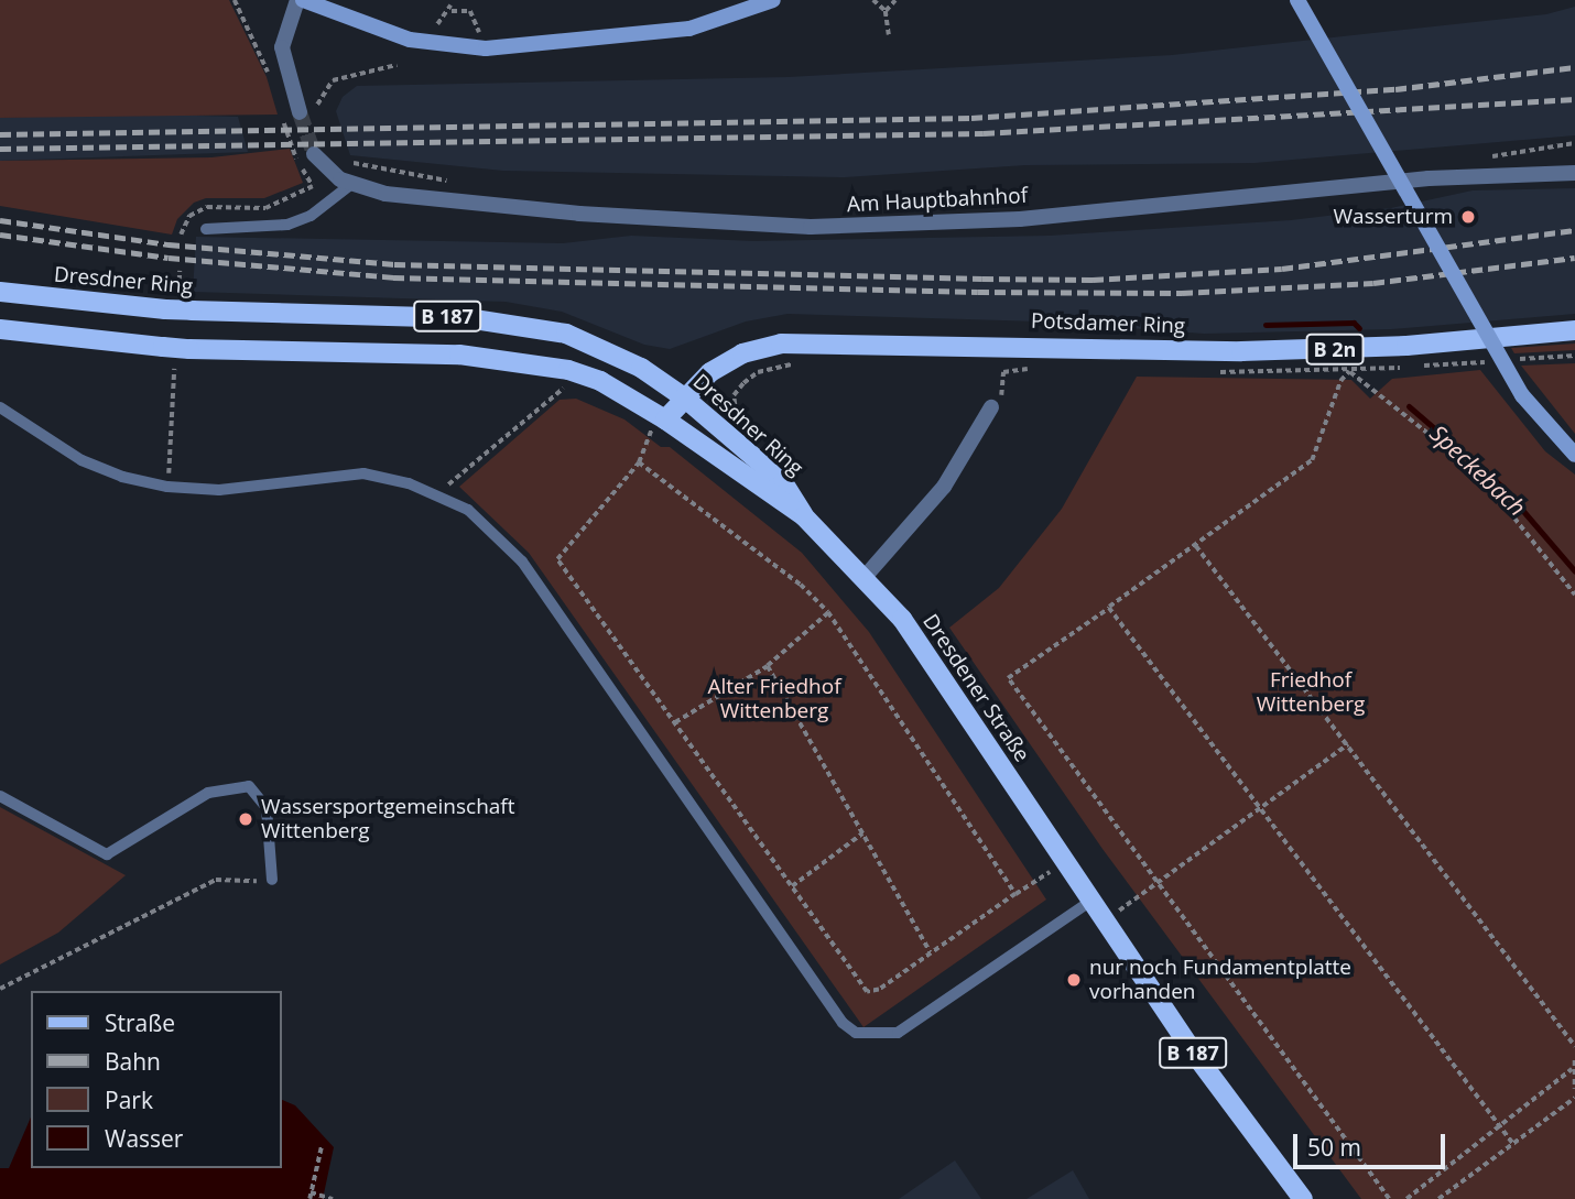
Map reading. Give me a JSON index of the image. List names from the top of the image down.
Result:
{
  "streets": {
    "main road": [
      "Dresdner Ring",
      "B 187",
      "Potsdamer Ring",
      "B 2n",
      "Dresdener Straße"
    ],
    "street": ["Am Hauptbahnhof"]
  },
  "crossings": [
    ["Dresdner Ring", "Potsdamer Ring"],
    ["Dresdner Ring", "Dresdener Straße"]
  ],
  "water": ["Speckebach"],
  "parks": ["Friedhof Wittenberg", "Alter Friedhof Wittenberg"],
  "places": ["Wasserturm", "Wassersportgemeinschaft Wittenberg", "nur noch Fundamentplatte vorhanden"],
  "legend": [
    "Straße",
    "Bahn",
    "Park",
    "Wasser"
  ],
  "scale_bar": "50 m"
}
